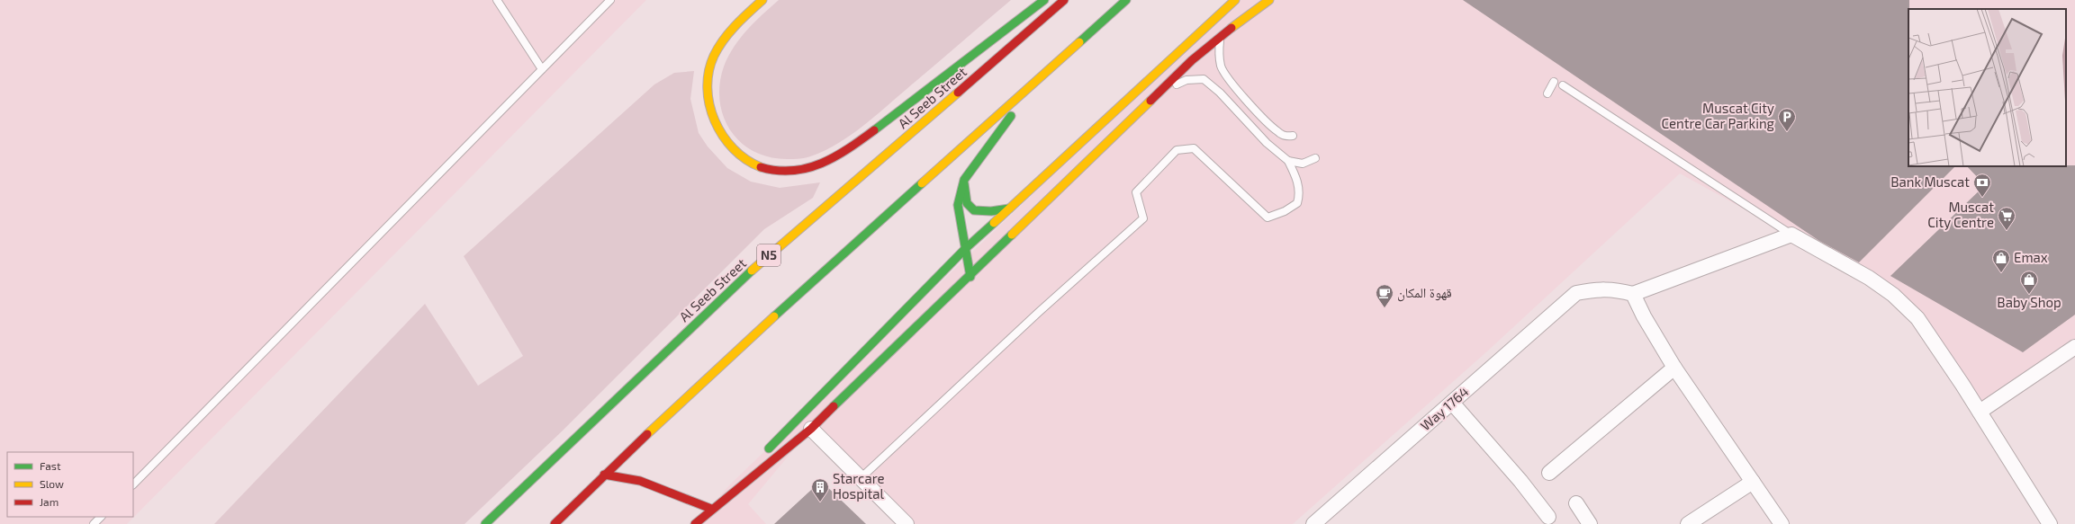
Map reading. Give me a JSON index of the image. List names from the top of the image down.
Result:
{
  "streets": {
    "main road": ["Al Seeb Street", "N5"],
    "street": ["Way 1764"]
  },
  "places": {
    "parking": ["Muscat City Centre Car Parking"],
    "bank": ["Bank Muscat"],
    "supermarket": ["Muscat City Centre"],
    "shop": ["Emax", "Baby Shop"],
    "cafe": ["قهوة المكان"],
    "building": ["Starcare Hospital"]
  },
  "legend": ["Fast", "Slow", "Jam"]
}
